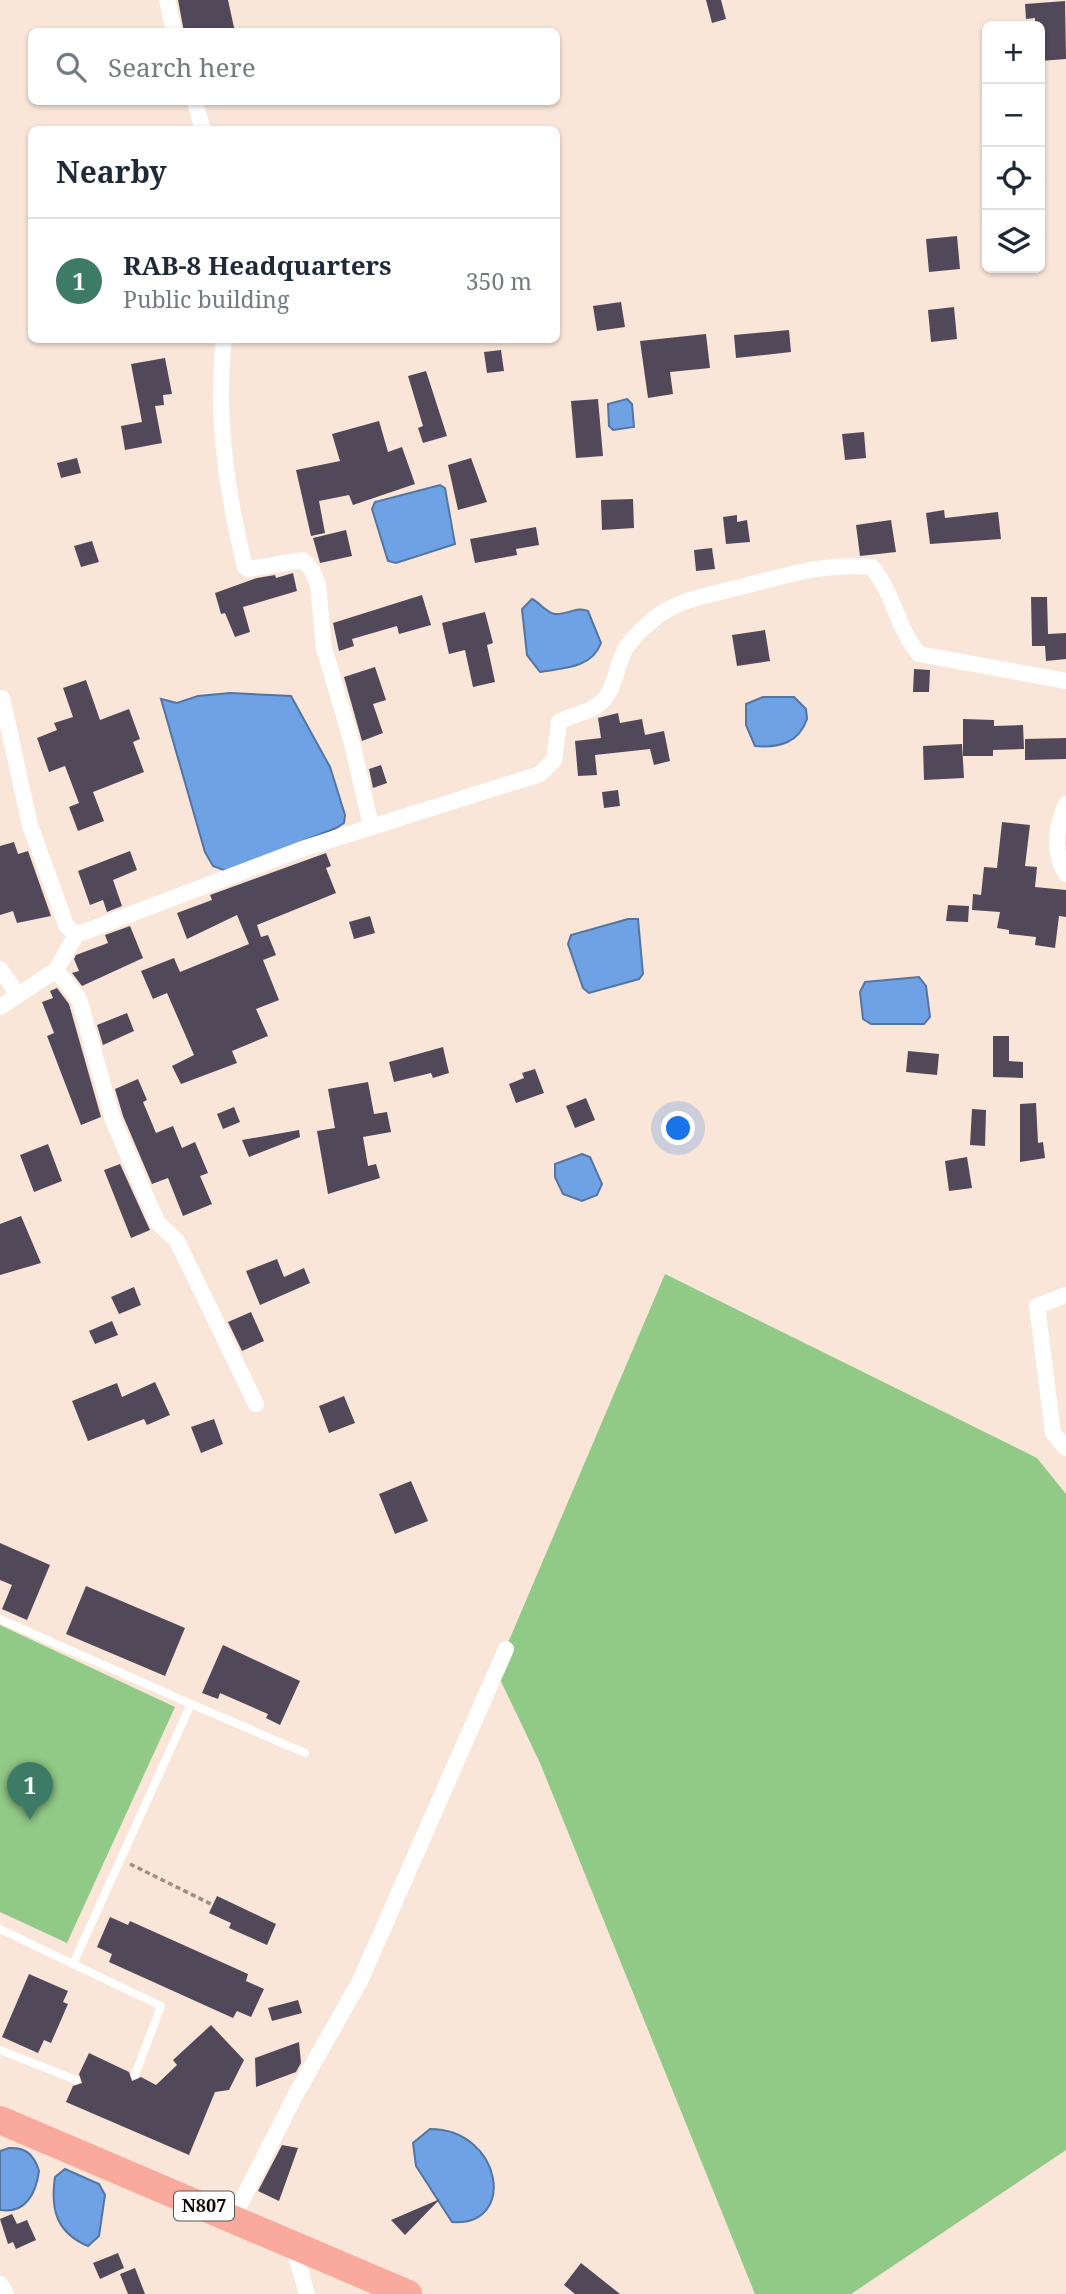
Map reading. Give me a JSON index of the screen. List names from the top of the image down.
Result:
{
  "streets": {
    "highway": ["N807"]
  },
  "page": {
    "map_buttons": ["+", "−"],
    "search": "Search here",
    "heading": "Nearby",
    "list": [
      {
        "mark": "1",
        "name": "RAB-8 Headquarters",
        "note": "Public building",
        "value": "350 m"
      }
    ],
    "pins": "1"
  }
}
